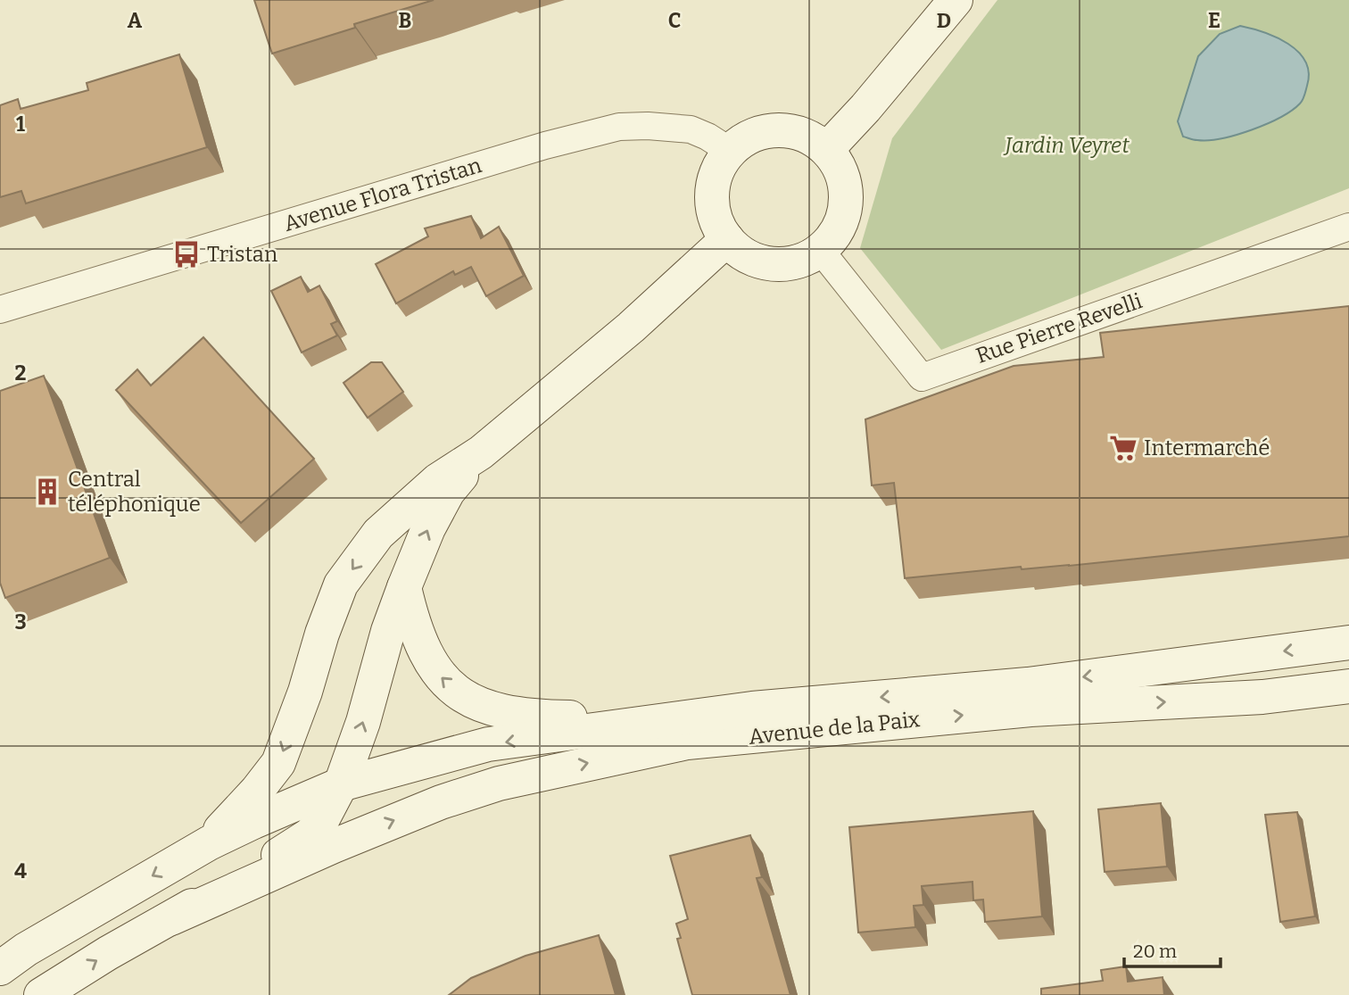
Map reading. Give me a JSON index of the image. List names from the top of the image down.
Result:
{
  "streets": {
    "main road": ["Avenue de la Paix"],
    "street": ["Avenue Flora Tristan", "Rue Pierre Revelli"]
  },
  "crossings": [
    ["Avenue Flora Tristan", "Rue Pierre Revelli"]
  ],
  "parks": ["Jardin Veyret"],
  "places": {
    "bus stop": ["Tristan"],
    "supermarket": ["Intermarché"],
    "building": ["Central téléphonique"]
  },
  "scale_bar": "20 m",
  "grid": {
    "columns": [
      "A",
      "B",
      "C",
      "D",
      "E"
    ],
    "rows": [
      "1",
      "2",
      "3",
      "4"
    ]
  }
}
